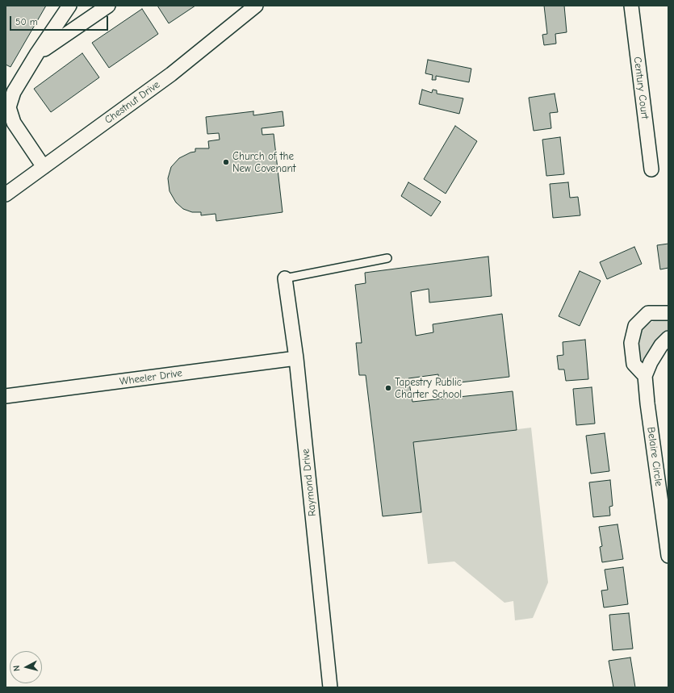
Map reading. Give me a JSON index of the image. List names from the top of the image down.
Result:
{
  "streets": {
    "street": [
      "Century Court",
      "Chestnut Drive",
      "Wheeler Drive",
      "Belaire Circle",
      "Raymond Drive"
    ]
  },
  "crossings": [
    ["Wheeler Drive", "Raymond Drive"]
  ],
  "places": ["Church of the New Covenant", "Tapestry Public Charter School"],
  "scale_bar": "50 m",
  "north": "left"
}
